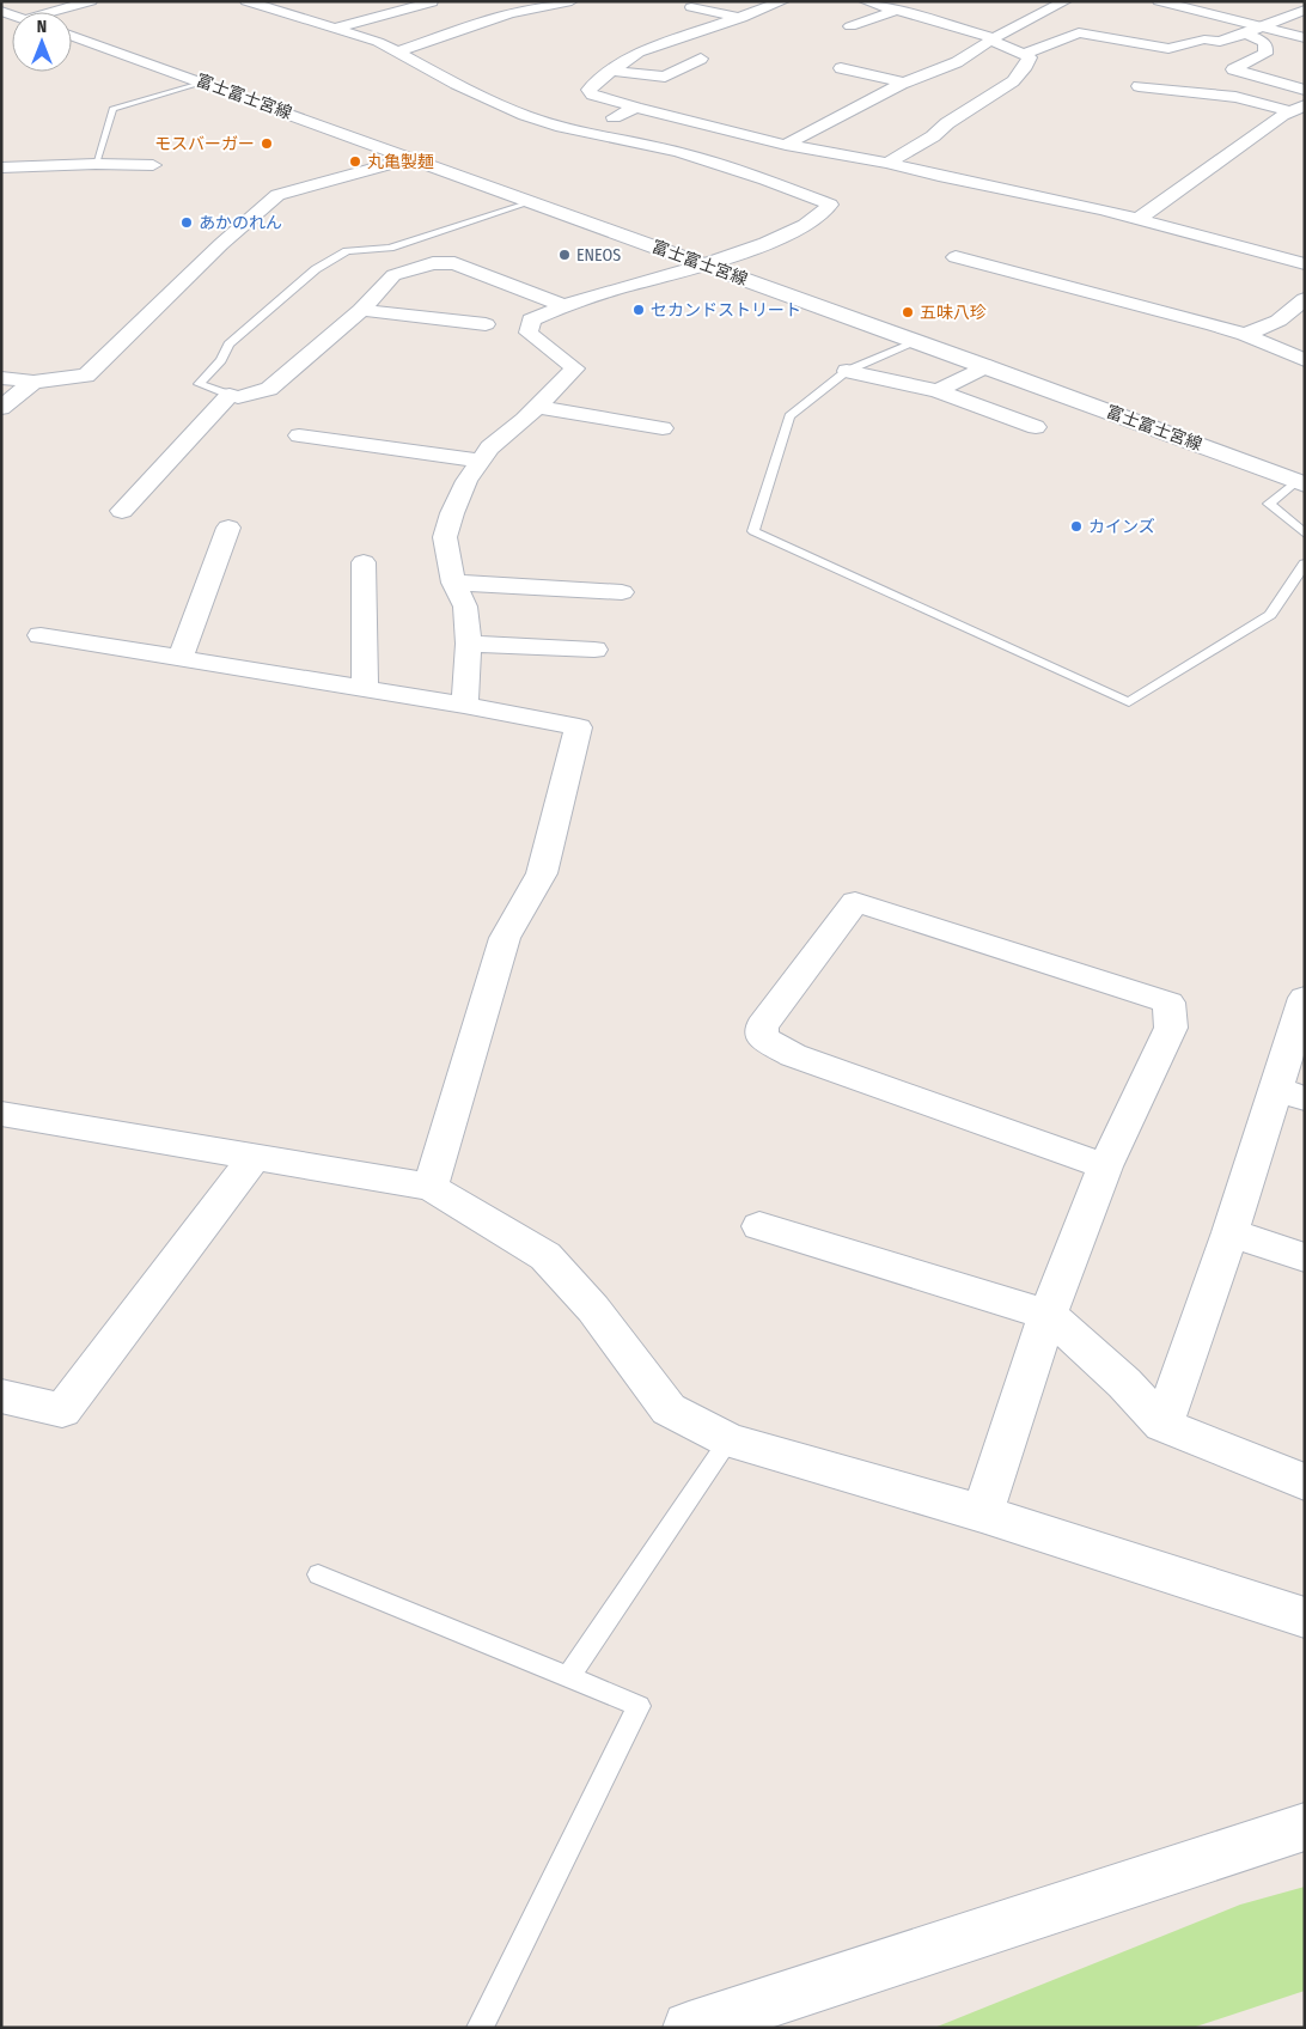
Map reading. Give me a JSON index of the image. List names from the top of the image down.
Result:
{
  "streets": {
    "street": ["富士富士宮線"]
  },
  "places": [
    "モスバーガー",
    "丸亀製麺",
    "あかのれん",
    "ENEOS",
    "セカンドストリート",
    "五味八珍",
    "カインズ"
  ],
  "north": "top"
}
